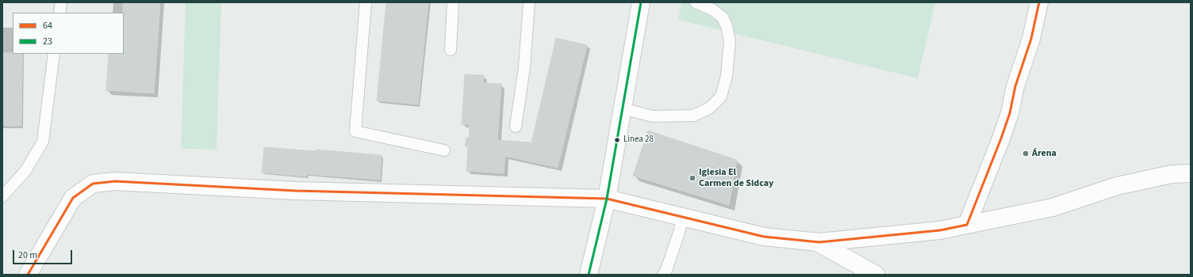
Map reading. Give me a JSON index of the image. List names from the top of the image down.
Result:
{
  "places": ["Linea 28", "Árena", "Iglesia El Carmen de Sidcay"],
  "lines": ["transit line 64", "transit line 23"],
  "legend": ["64", "23"],
  "scale_bar": "20 m"
}
